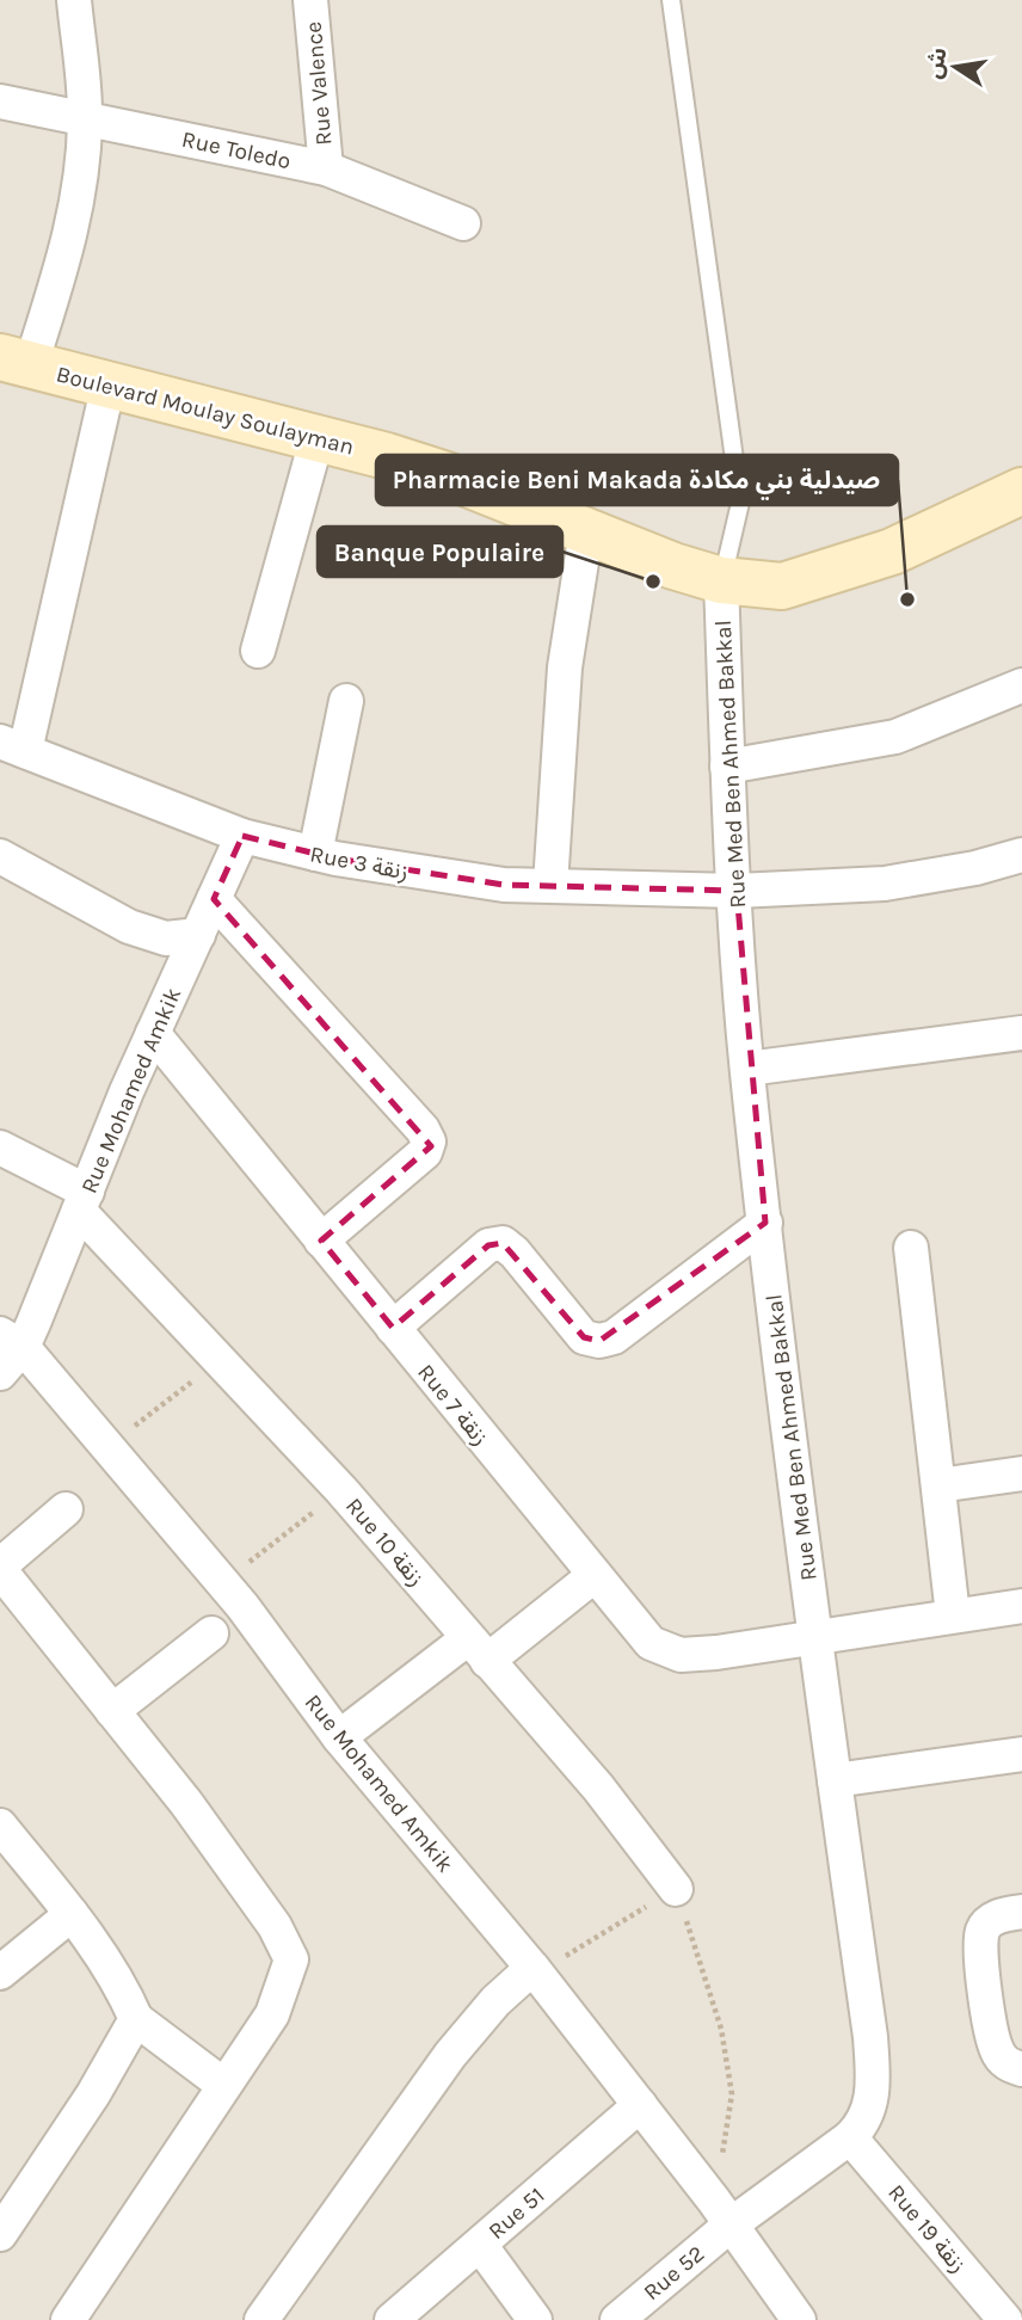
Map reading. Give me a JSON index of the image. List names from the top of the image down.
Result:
{
  "streets": {
    "main road": ["Boulevard Moulay Soulayman"],
    "street": [
      "Rue Valence",
      "Rue Toledo",
      "Rue Med Ben Ahmed Bakkal",
      "Rue 3 زنقة",
      "Rue Mohamed Amkik",
      "Rue 7 زنقة",
      "Rue 10 زنقة",
      "Rue 51",
      "Rue 19 زنقة",
      "Rue 52"
    ]
  },
  "crossings": [
    ["Rue Valence", "Rue Toledo"],
    ["Boulevard Moulay Soulayman", "Rue Med Ben Ahmed Bakkal"],
    ["Rue Med Ben Ahmed Bakkal", "Rue 3 زنقة"],
    ["Rue Med Ben Ahmed Bakkal", "Rue Mohamed Amkik"],
    ["Rue Med Ben Ahmed Bakkal", "Rue 7 زنقة"],
    ["Rue Med Ben Ahmed Bakkal", "Rue 19 زنقة"],
    ["Rue Med Ben Ahmed Bakkal", "Rue 52"],
    ["Rue 3 زنقة", "Rue Mohamed Amkik"],
    ["Rue Mohamed Amkik", "Rue 7 زنقة"],
    ["Rue Mohamed Amkik", "Rue 10 زنقة"],
    ["Rue Mohamed Amkik", "Rue 51"],
    ["Rue Mohamed Amkik", "Rue 52"]
  ],
  "places": ["Banque Populaire", "Pharmacie Beni Makada صيدلية بني مكادة"],
  "north": "left"
}
